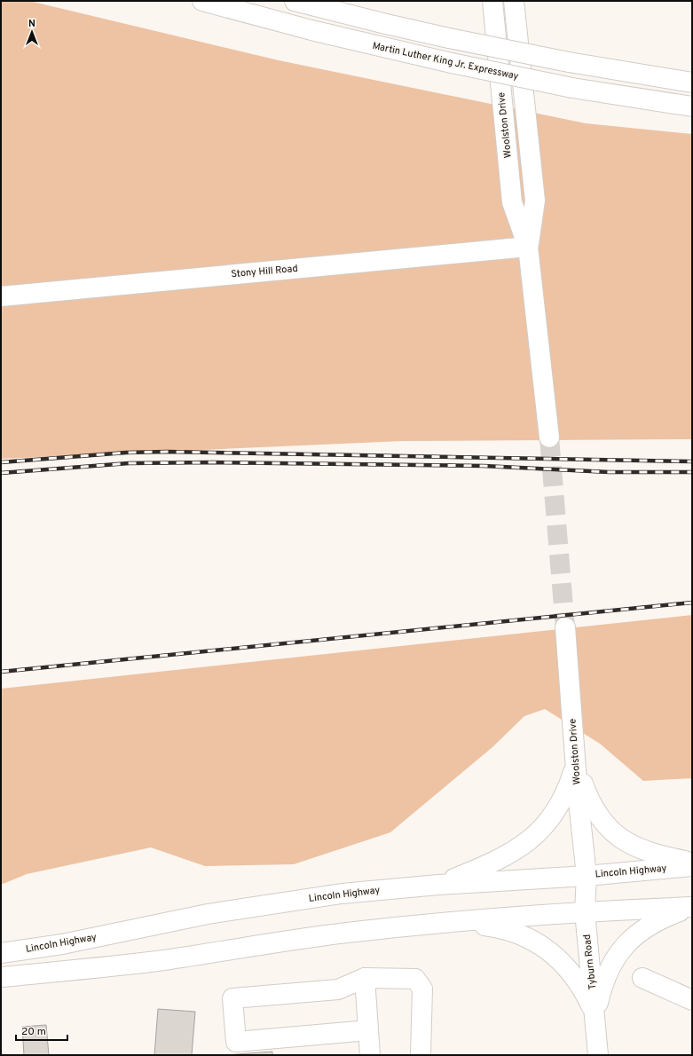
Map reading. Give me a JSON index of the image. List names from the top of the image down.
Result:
{
  "streets": {
    "main road": [
      "Martin Luther King Jr. Expressway",
      "Woolston Drive",
      "Stony Hill Road",
      "Lincoln Highway",
      "Tyburn Road"
    ]
  },
  "crossings": [
    ["Woolston Drive", "Stony Hill Road"],
    ["Woolston Drive", "Lincoln Highway"],
    ["Woolston Drive", "Tyburn Road"],
    ["Lincoln Highway", "Tyburn Road"]
  ],
  "scale_bar": "20 m",
  "north": "top"
}
